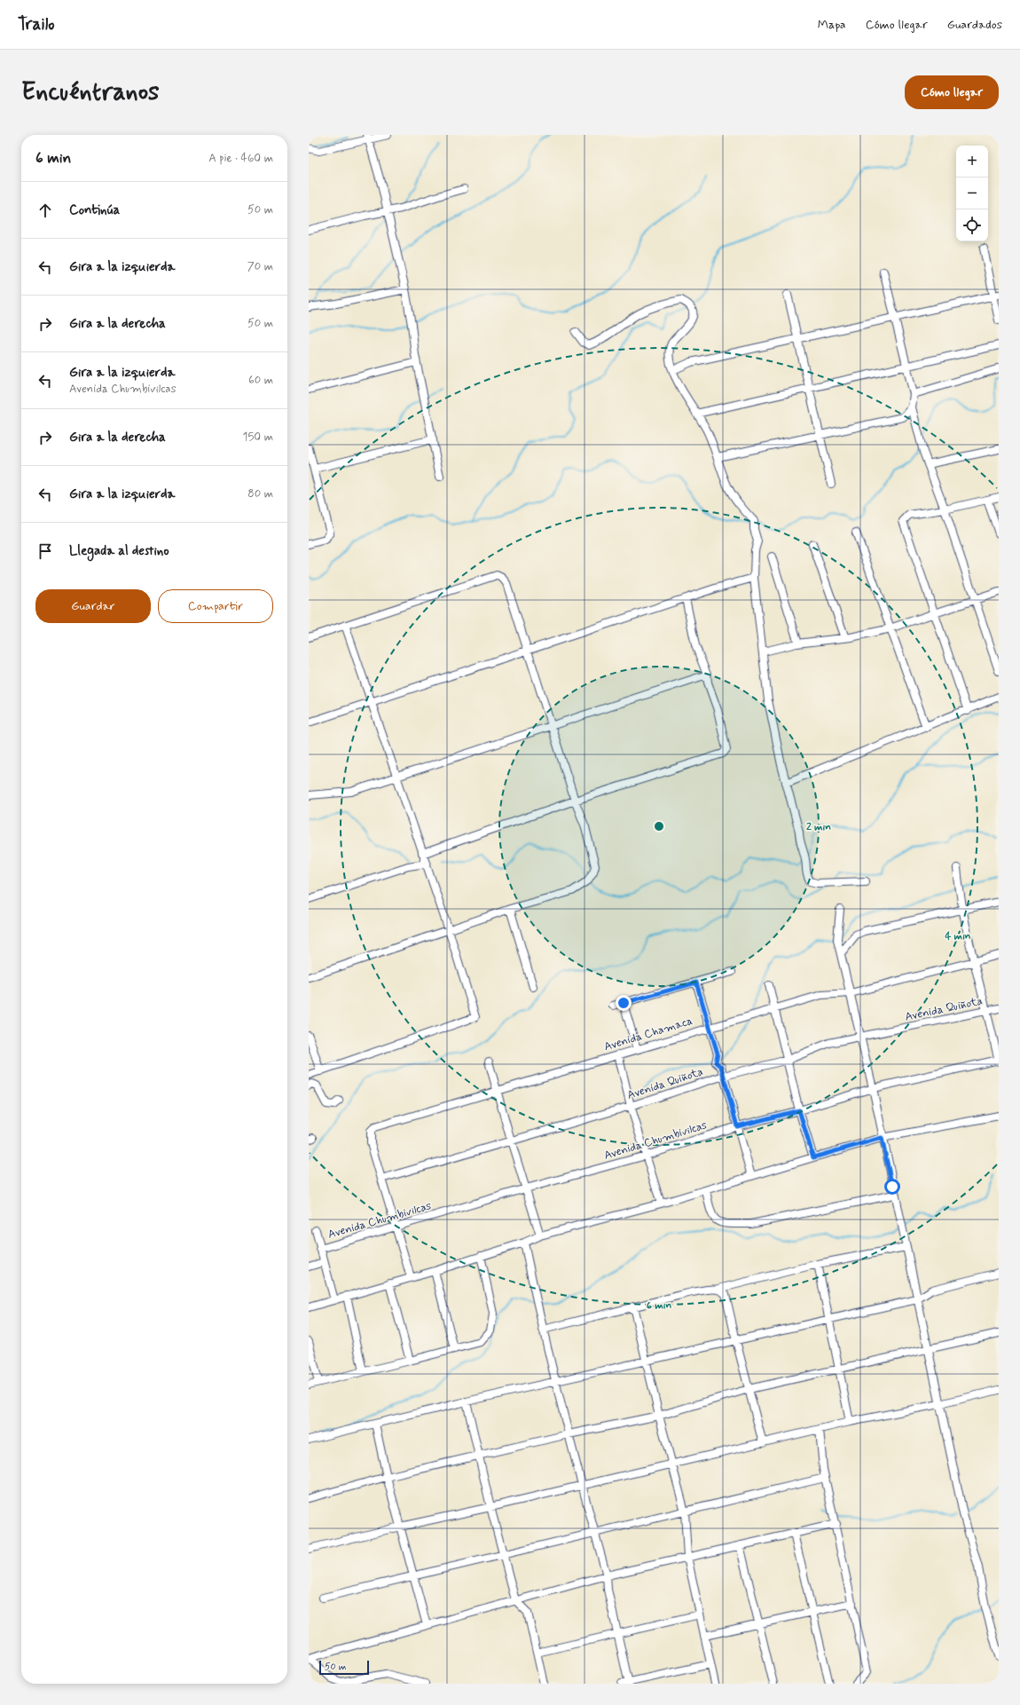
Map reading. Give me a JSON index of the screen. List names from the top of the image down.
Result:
{
  "streets": {
    "street": ["Avenida Quiñota", "Avenida Chamaca", "Avenida Chumbivilcas"]
  },
  "crossings": [
    ["Avenida Quiñota", "Avenida Chamaca"]
  ],
  "scale_bar": "50 m",
  "page": {
    "header": "Trailo",
    "nav": ["Mapa", "Cómo llegar", "Guardados"],
    "buttons": [
      "Cómo llegar",
      ["Guardar", "Compartir"]
    ],
    "title": "Encuéntranos",
    "heading": ["6 min", "A pie · 460 m"],
    "map_buttons": ["+", "−"],
    "list": [
      ["Continúa", "50 m"],
      ["Gira a la izquierda", "70 m"],
      ["Gira a la derecha", "50 m"],
      ["Gira a la izquierda", "Avenida Chumbivilcas", "60 m"],
      ["Gira a la derecha", "150 m"],
      ["Gira a la izquierda", "80 m"],
      "Llegada al destino"
    ],
    "scale": "50 m"
  },
  "rings": ["2 min", "4 min", "6 min"]
}
